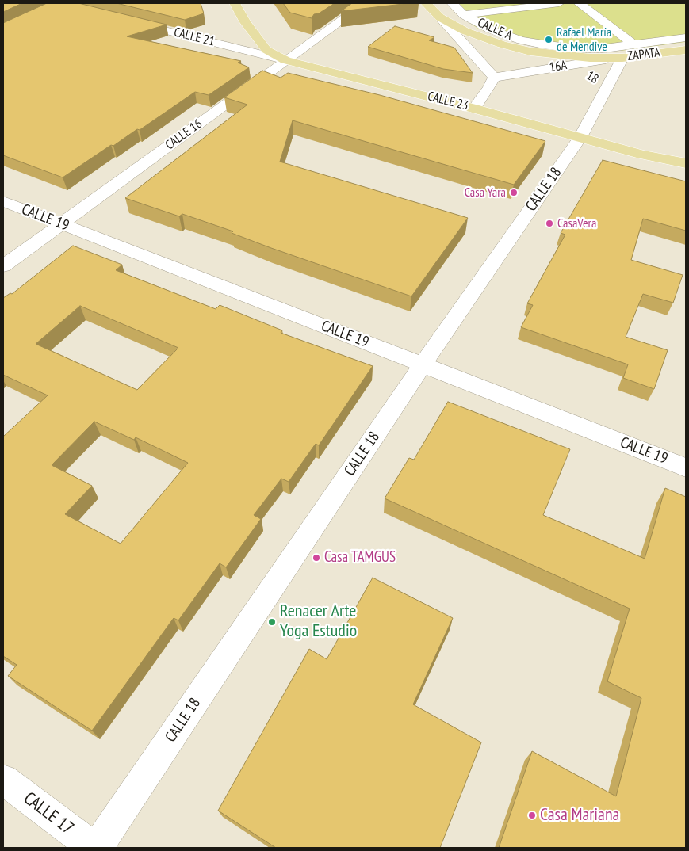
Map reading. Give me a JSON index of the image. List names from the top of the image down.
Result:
{
  "streets": {
    "main road": ["ZAPATA", "CALLE 23"],
    "street": [
      "CALLE A",
      "CALLE 21",
      "16A",
      "18",
      "CALLE 16",
      "CALLE 18",
      "CALLE 19",
      "CALLE 17"
    ]
  },
  "crossings": [
    ["CALLE 21", "CALLE 23"],
    ["CALLE 21", "CALLE 16"],
    ["ZAPATA", "16A"],
    ["ZAPATA", "18"],
    ["ZAPATA", "CALLE 18"],
    ["16A", "18"],
    ["16A", "CALLE 18"],
    ["18", "CALLE 18"],
    ["CALLE 23", "CALLE 16"],
    ["CALLE 23", "CALLE 18"],
    ["CALLE 16", "CALLE 19"],
    ["CALLE 18", "CALLE 19"]
  ],
  "places": [
    "Rafael María de Mendive",
    "Casa Yara",
    "CasaVera",
    "Casa TAMGUS",
    "Renacer Arte Yoga Estudio",
    "Casa Mariana"
  ]
}
